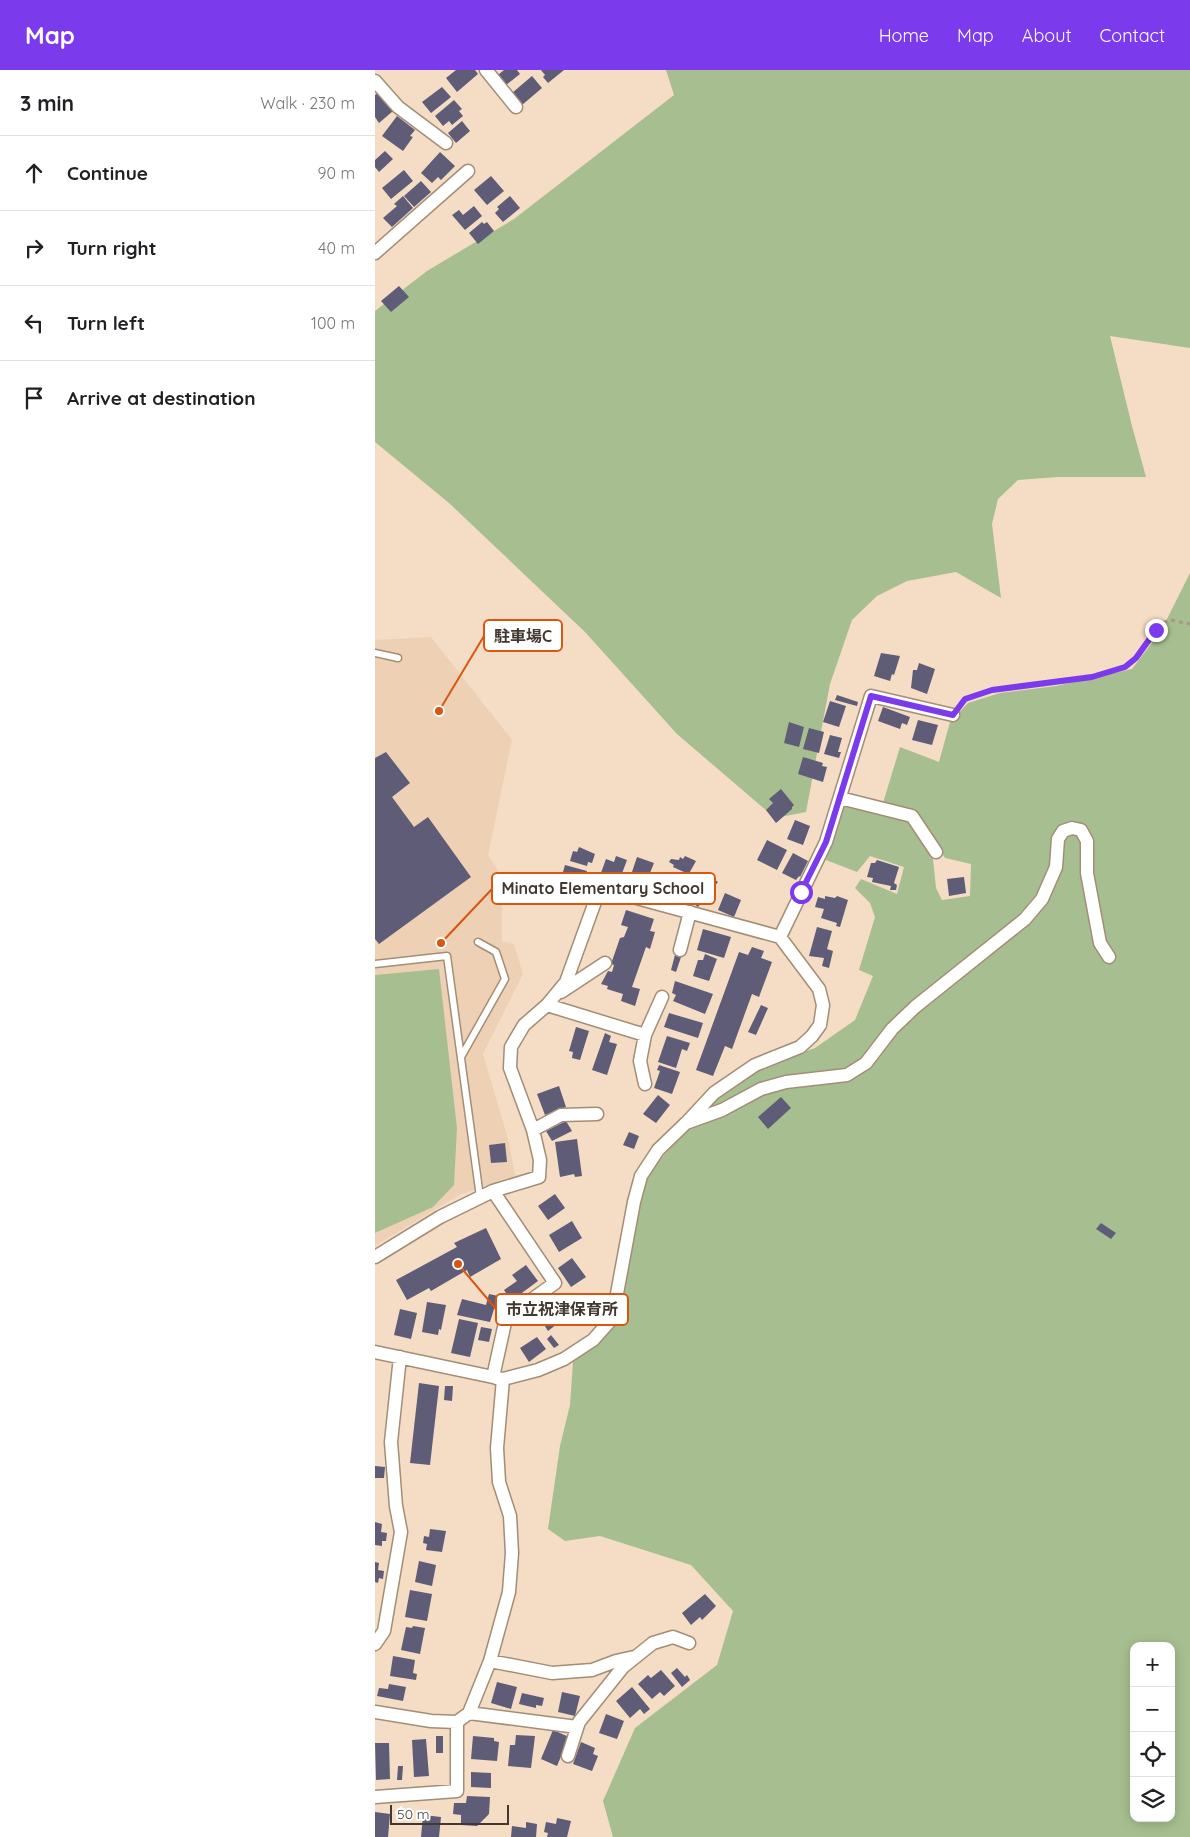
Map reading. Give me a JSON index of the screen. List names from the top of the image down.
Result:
{
  "places": ["駐車場C", "Minato Elementary School", "市立祝津保育所"],
  "scale_bar": "50 m",
  "page": {
    "header": "Map",
    "nav": [
      "Home",
      "Map",
      "About",
      "Contact"
    ],
    "heading": ["3 min", "Walk · 230 m"],
    "list": [
      ["Continue", "90 m"],
      ["Turn right", "40 m"],
      ["Turn left", "100 m"],
      "Arrive at destination"
    ],
    "map_buttons": ["+", "−"],
    "scale": "50 m"
  }
}
